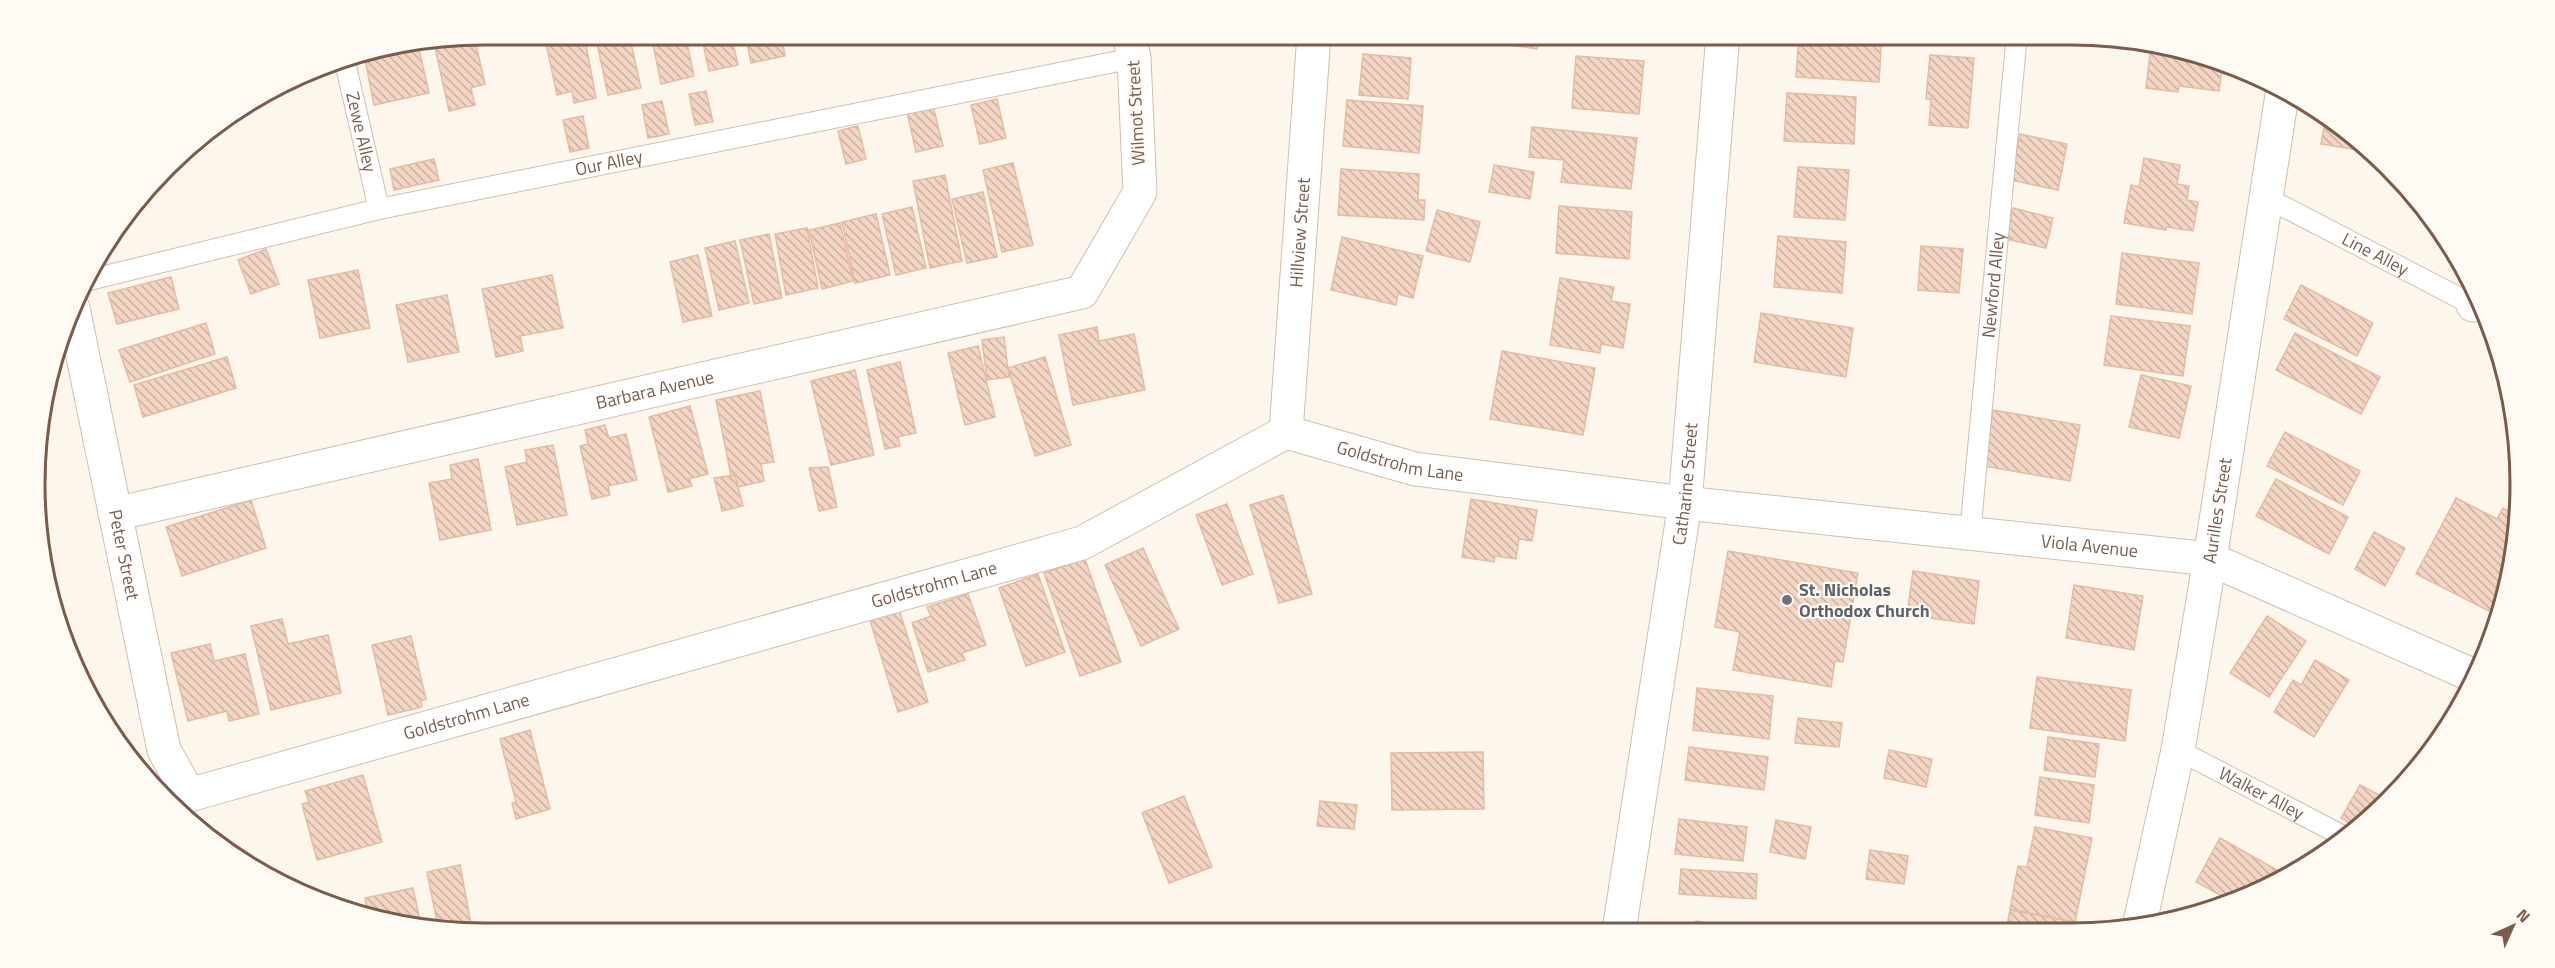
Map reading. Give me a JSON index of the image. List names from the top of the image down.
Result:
{
  "streets": {
    "street": [
      "Wilmot Street",
      "Hillview Street",
      "Barbara Avenue",
      "Goldstrohm Lane",
      "Catharine Street",
      "Aurilles Street",
      "Viola Avenue",
      "Peter Street"
    ],
    "lane": [
      "Zewe Alley",
      "Our Alley",
      "Line Alley",
      "Newford Alley",
      "Walker Alley"
    ]
  },
  "crossings": [
    ["Wilmot Street", "Our Alley"],
    ["Wilmot Street", "Barbara Avenue"],
    ["Zewe Alley", "Our Alley"],
    ["Hillview Street", "Goldstrohm Lane"],
    ["Line Alley", "Aurilles Street"],
    ["Newford Alley", "Viola Avenue"],
    ["Barbara Avenue", "Peter Street"],
    ["Goldstrohm Lane", "Catharine Street"],
    ["Goldstrohm Lane", "Viola Avenue"],
    ["Goldstrohm Lane", "Peter Street"],
    ["Catharine Street", "Viola Avenue"],
    ["Aurilles Street", "Viola Avenue"],
    ["Aurilles Street", "Walker Alley"]
  ],
  "places": ["St. Nicholas Orthodox Church"],
  "north": "top right"
}
